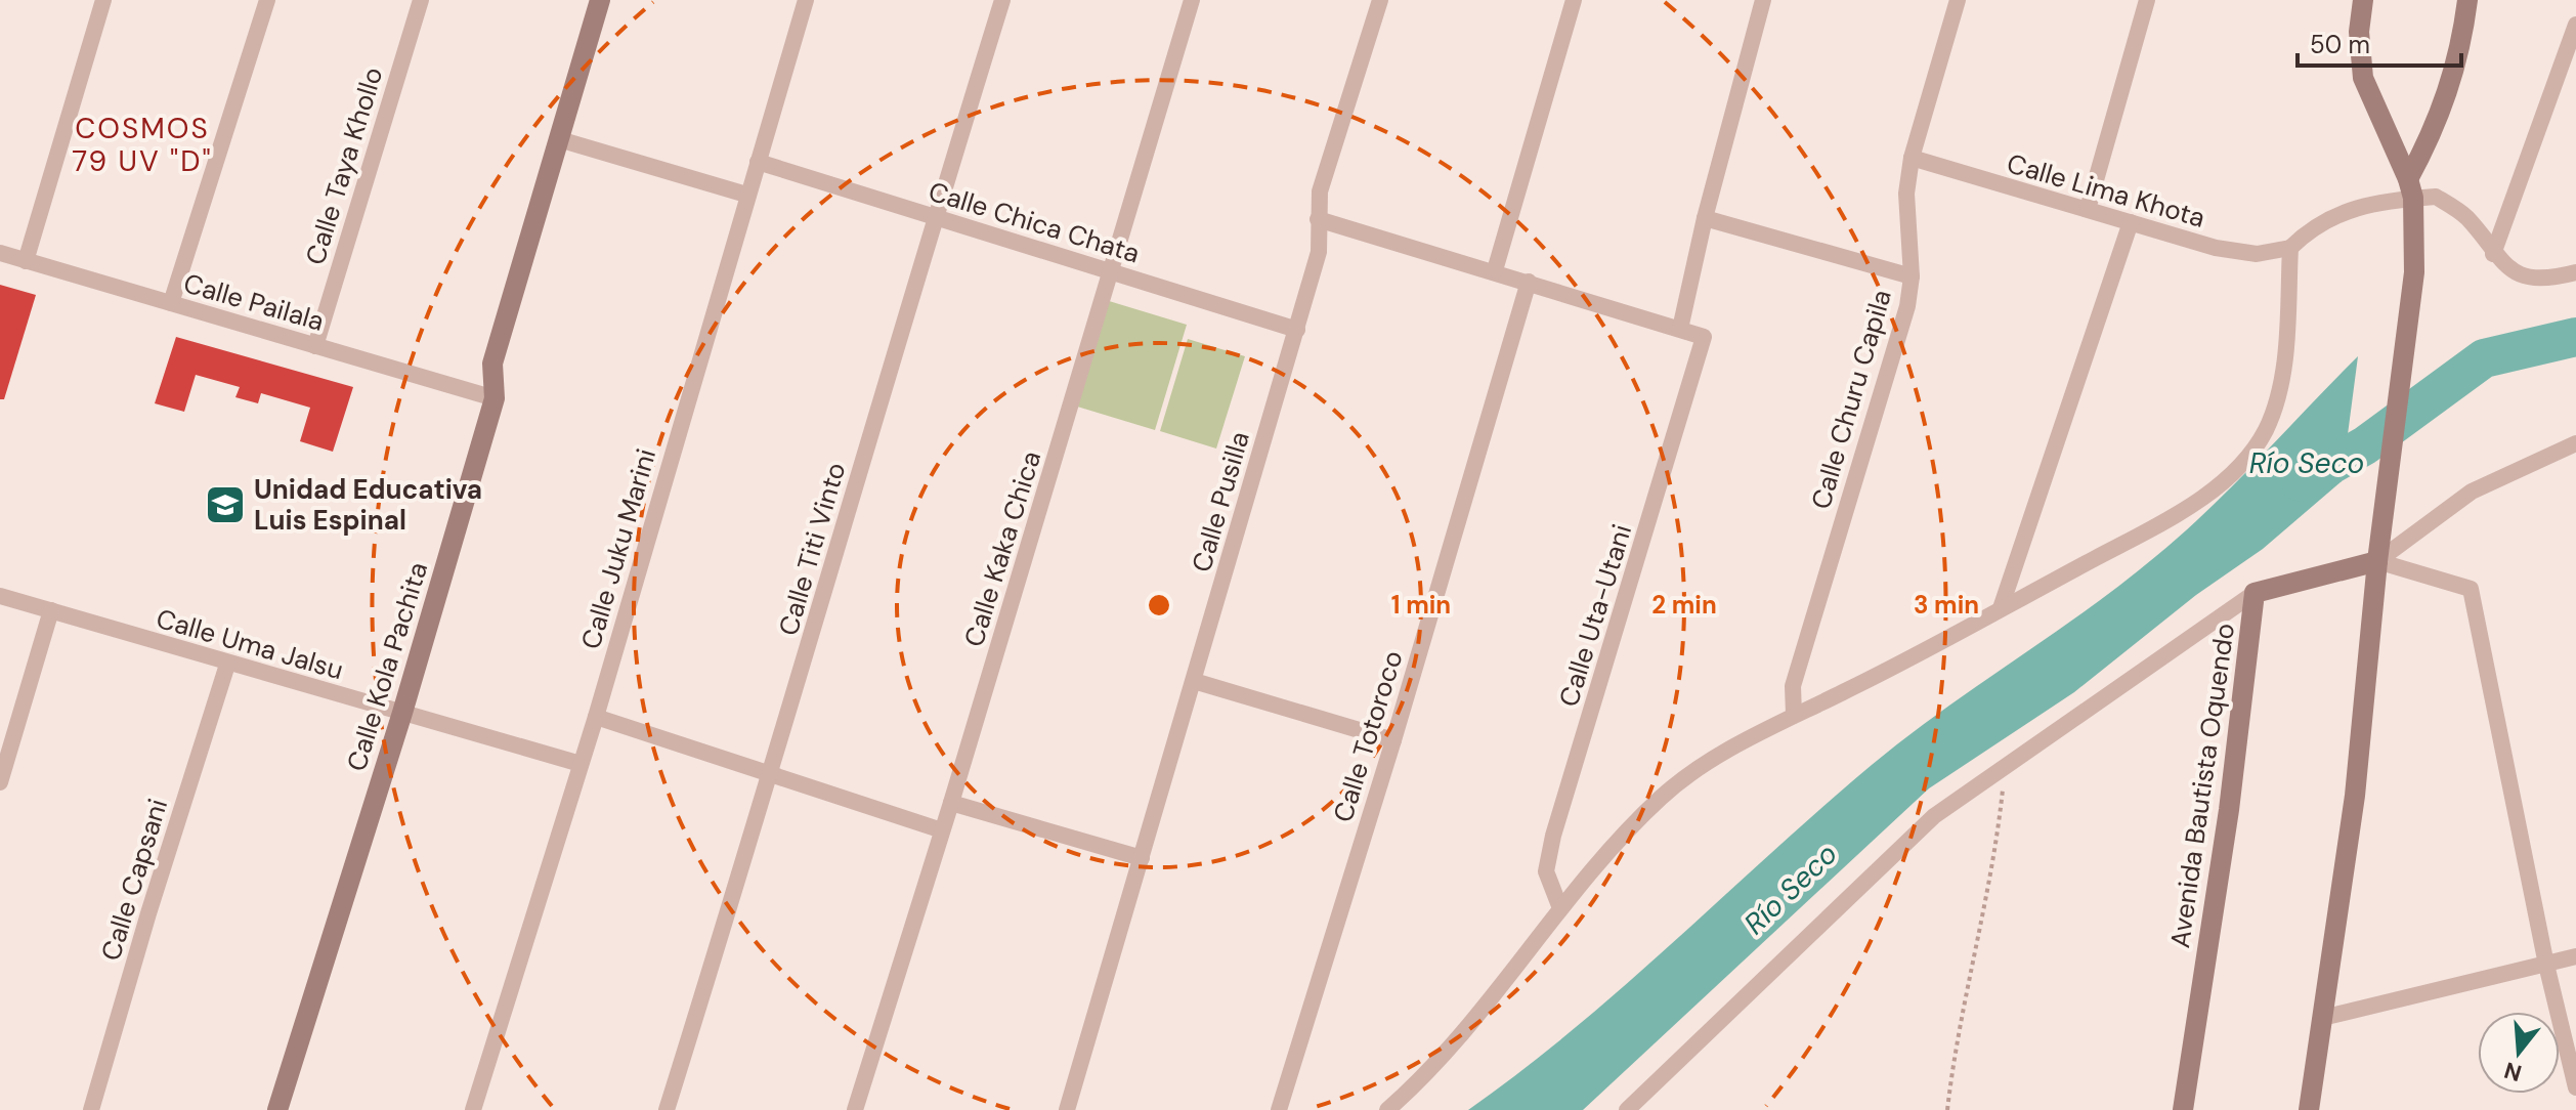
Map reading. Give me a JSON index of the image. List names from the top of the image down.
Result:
{
  "streets": {
    "street": [
      "Calle Taya Khollo",
      "Calle Lima Khota",
      "Calle Chica Chata",
      "Calle Pailala",
      "Calle Churu Capila",
      "Calle Pusilla",
      "Calle Juku Marini",
      "Calle Titi Vinto",
      "Calle Kaka Chica",
      "Calle Uta-Utani",
      "Calle Uma Jalsu",
      "Calle Kola Pachita",
      "Calle Totoroco",
      "Avenida Bautista Oquendo",
      "Calle Capsani"
    ]
  },
  "crossings": [
    ["Calle Taya Khollo", "Calle Pailala"],
    ["Calle Lima Khota", "Calle Churu Capila"],
    ["Calle Chica Chata", "Calle Pusilla"],
    ["Calle Chica Chata", "Calle Juku Marini"],
    ["Calle Chica Chata", "Calle Titi Vinto"],
    ["Calle Chica Chata", "Calle Kaka Chica"],
    ["Calle Pailala", "Calle Kola Pachita"],
    ["Calle Juku Marini", "Calle Uma Jalsu"],
    ["Calle Uma Jalsu", "Calle Kola Pachita"],
    ["Calle Uma Jalsu", "Calle Capsani"]
  ],
  "districts": ["COSMOS 79 UV \"D\""],
  "water": ["Río Seco"],
  "places": {
    "school or university": ["Unidad Educativa Luis Espinal"]
  },
  "scale_bar": "50 m",
  "north": "bottom",
  "rings": ["1 min", "2 min", "3 min"]
}
